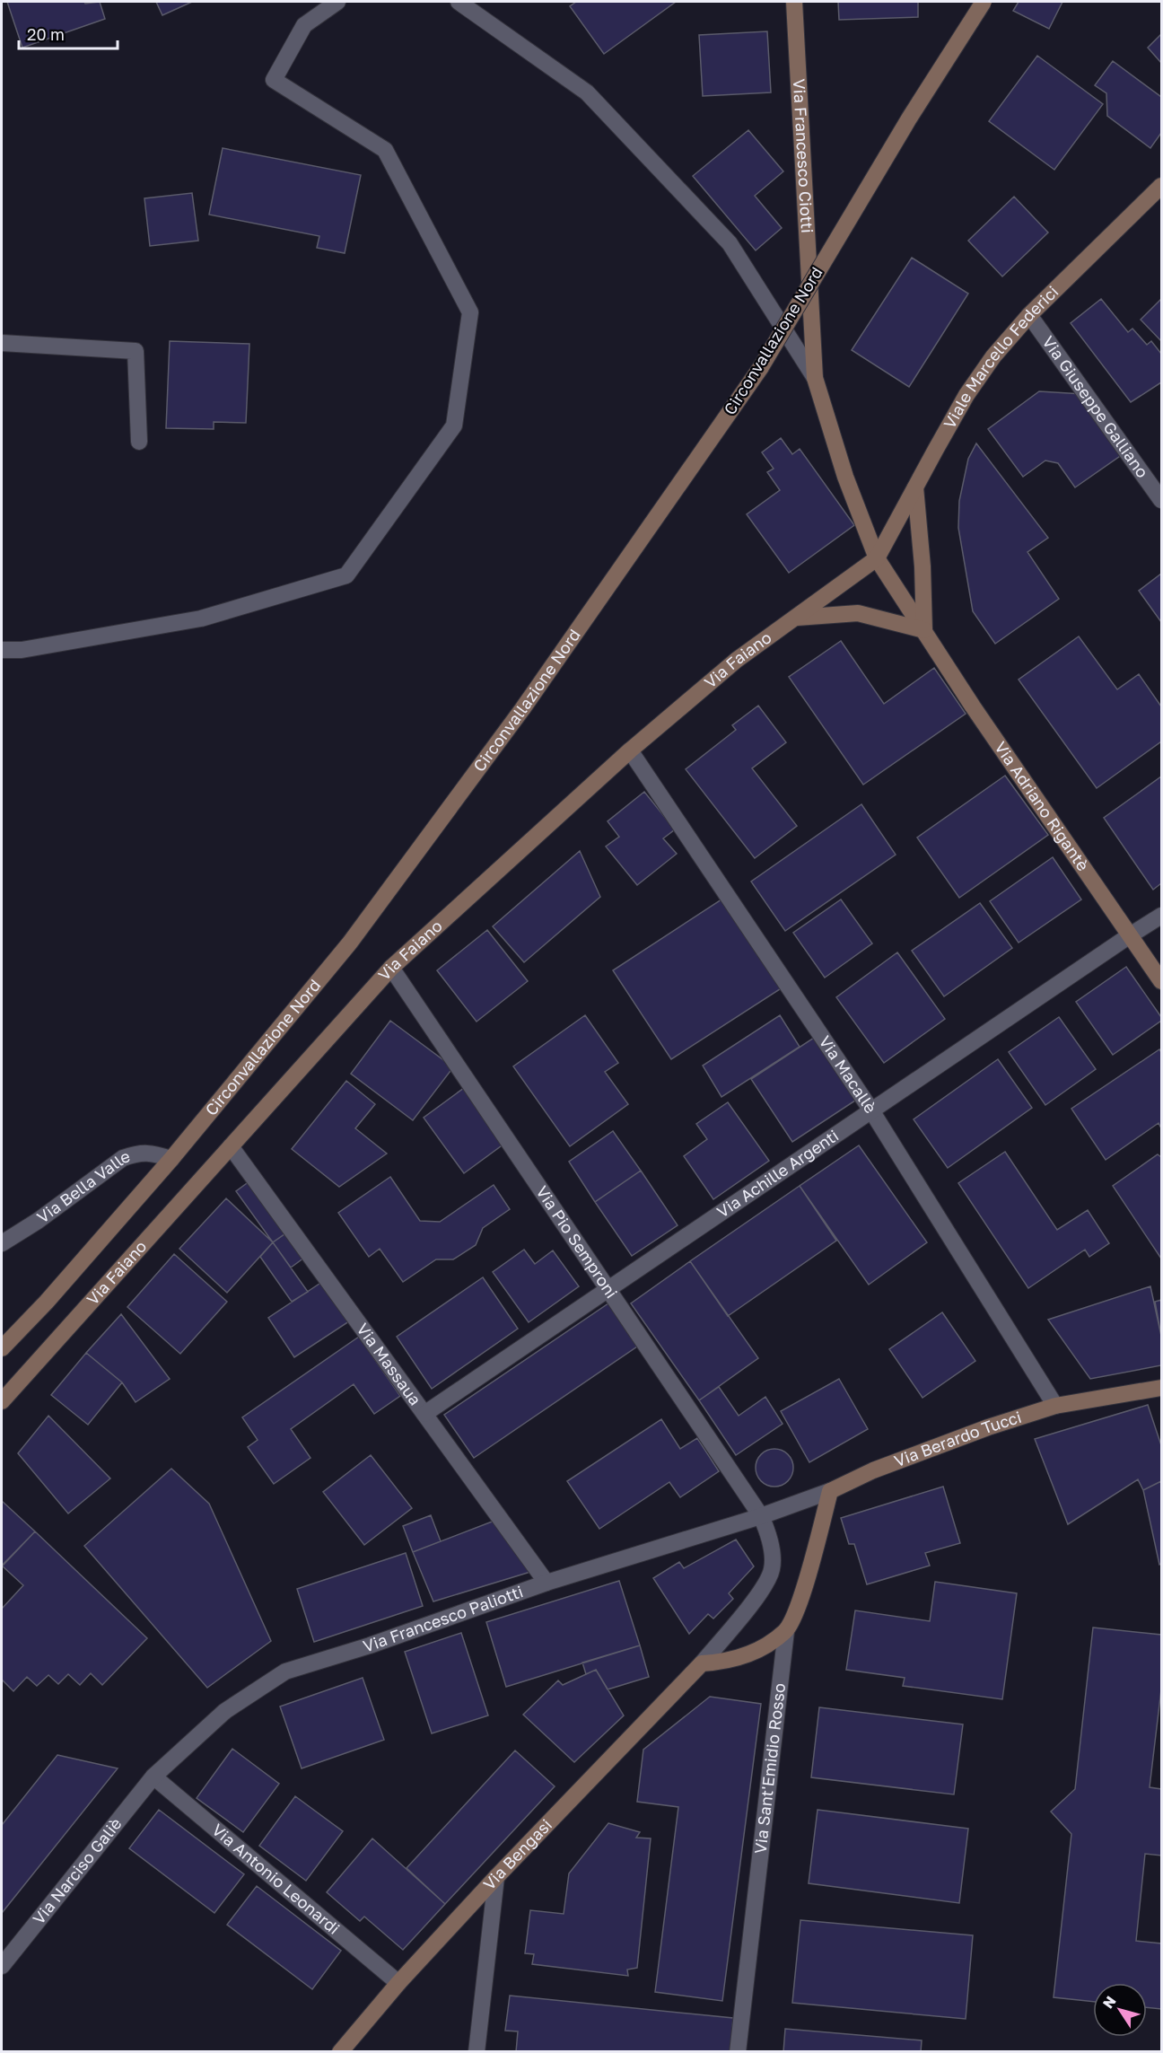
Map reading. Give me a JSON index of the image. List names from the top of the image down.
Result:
{
  "streets": {
    "street": [
      "Via Francesco Ciotti",
      "Circonvallazione Nord",
      "Viale Marcello Federici",
      "Via Giuseppe Galliano",
      "Via Faiano",
      "Via Adriano Rigantè",
      "Via Macallè",
      "Via Achille Argenti",
      "Via Bella Valle",
      "Via Pio Semproni",
      "Via Massaua",
      "Via Berardo Tucci",
      "Via Francesco Paliotti",
      "Via Sant'Emidio Rosso",
      "Via Bengasi",
      "Via Narciso Galiè",
      "Via Antonio Leonardi"
    ]
  },
  "crossings": [
    ["Via Francesco Ciotti", "Viale Marcello Federici"],
    ["Via Francesco Ciotti", "Via Faiano"],
    ["Via Francesco Ciotti", "Via Adriano Rigantè"],
    ["Circonvallazione Nord", "Via Bella Valle"],
    ["Viale Marcello Federici", "Via Giuseppe Galliano"],
    ["Viale Marcello Federici", "Via Faiano"],
    ["Viale Marcello Federici", "Via Adriano Rigantè"],
    ["Via Faiano", "Via Adriano Rigantè"],
    ["Via Faiano", "Via Macallè"],
    ["Via Faiano", "Via Pio Semproni"],
    ["Via Faiano", "Via Massaua"],
    ["Via Adriano Rigantè", "Via Achille Argenti"],
    ["Via Macallè", "Via Achille Argenti"],
    ["Via Macallè", "Via Berardo Tucci"],
    ["Via Achille Argenti", "Via Pio Semproni"],
    ["Via Achille Argenti", "Via Massaua"],
    ["Via Pio Semproni", "Via Berardo Tucci"],
    ["Via Pio Semproni", "Via Francesco Paliotti"],
    ["Via Pio Semproni", "Via Bengasi"],
    ["Via Massaua", "Via Francesco Paliotti"],
    ["Via Berardo Tucci", "Via Francesco Paliotti"],
    ["Via Berardo Tucci", "Via Sant'Emidio Rosso"],
    ["Via Berardo Tucci", "Via Bengasi"],
    ["Via Francesco Paliotti", "Via Bengasi"],
    ["Via Francesco Paliotti", "Via Narciso Galiè"],
    ["Via Francesco Paliotti", "Via Antonio Leonardi"],
    ["Via Bengasi", "Via Antonio Leonardi"],
    ["Via Narciso Galiè", "Via Antonio Leonardi"]
  ],
  "scale_bar": "20 m",
  "north": "top left"
}
